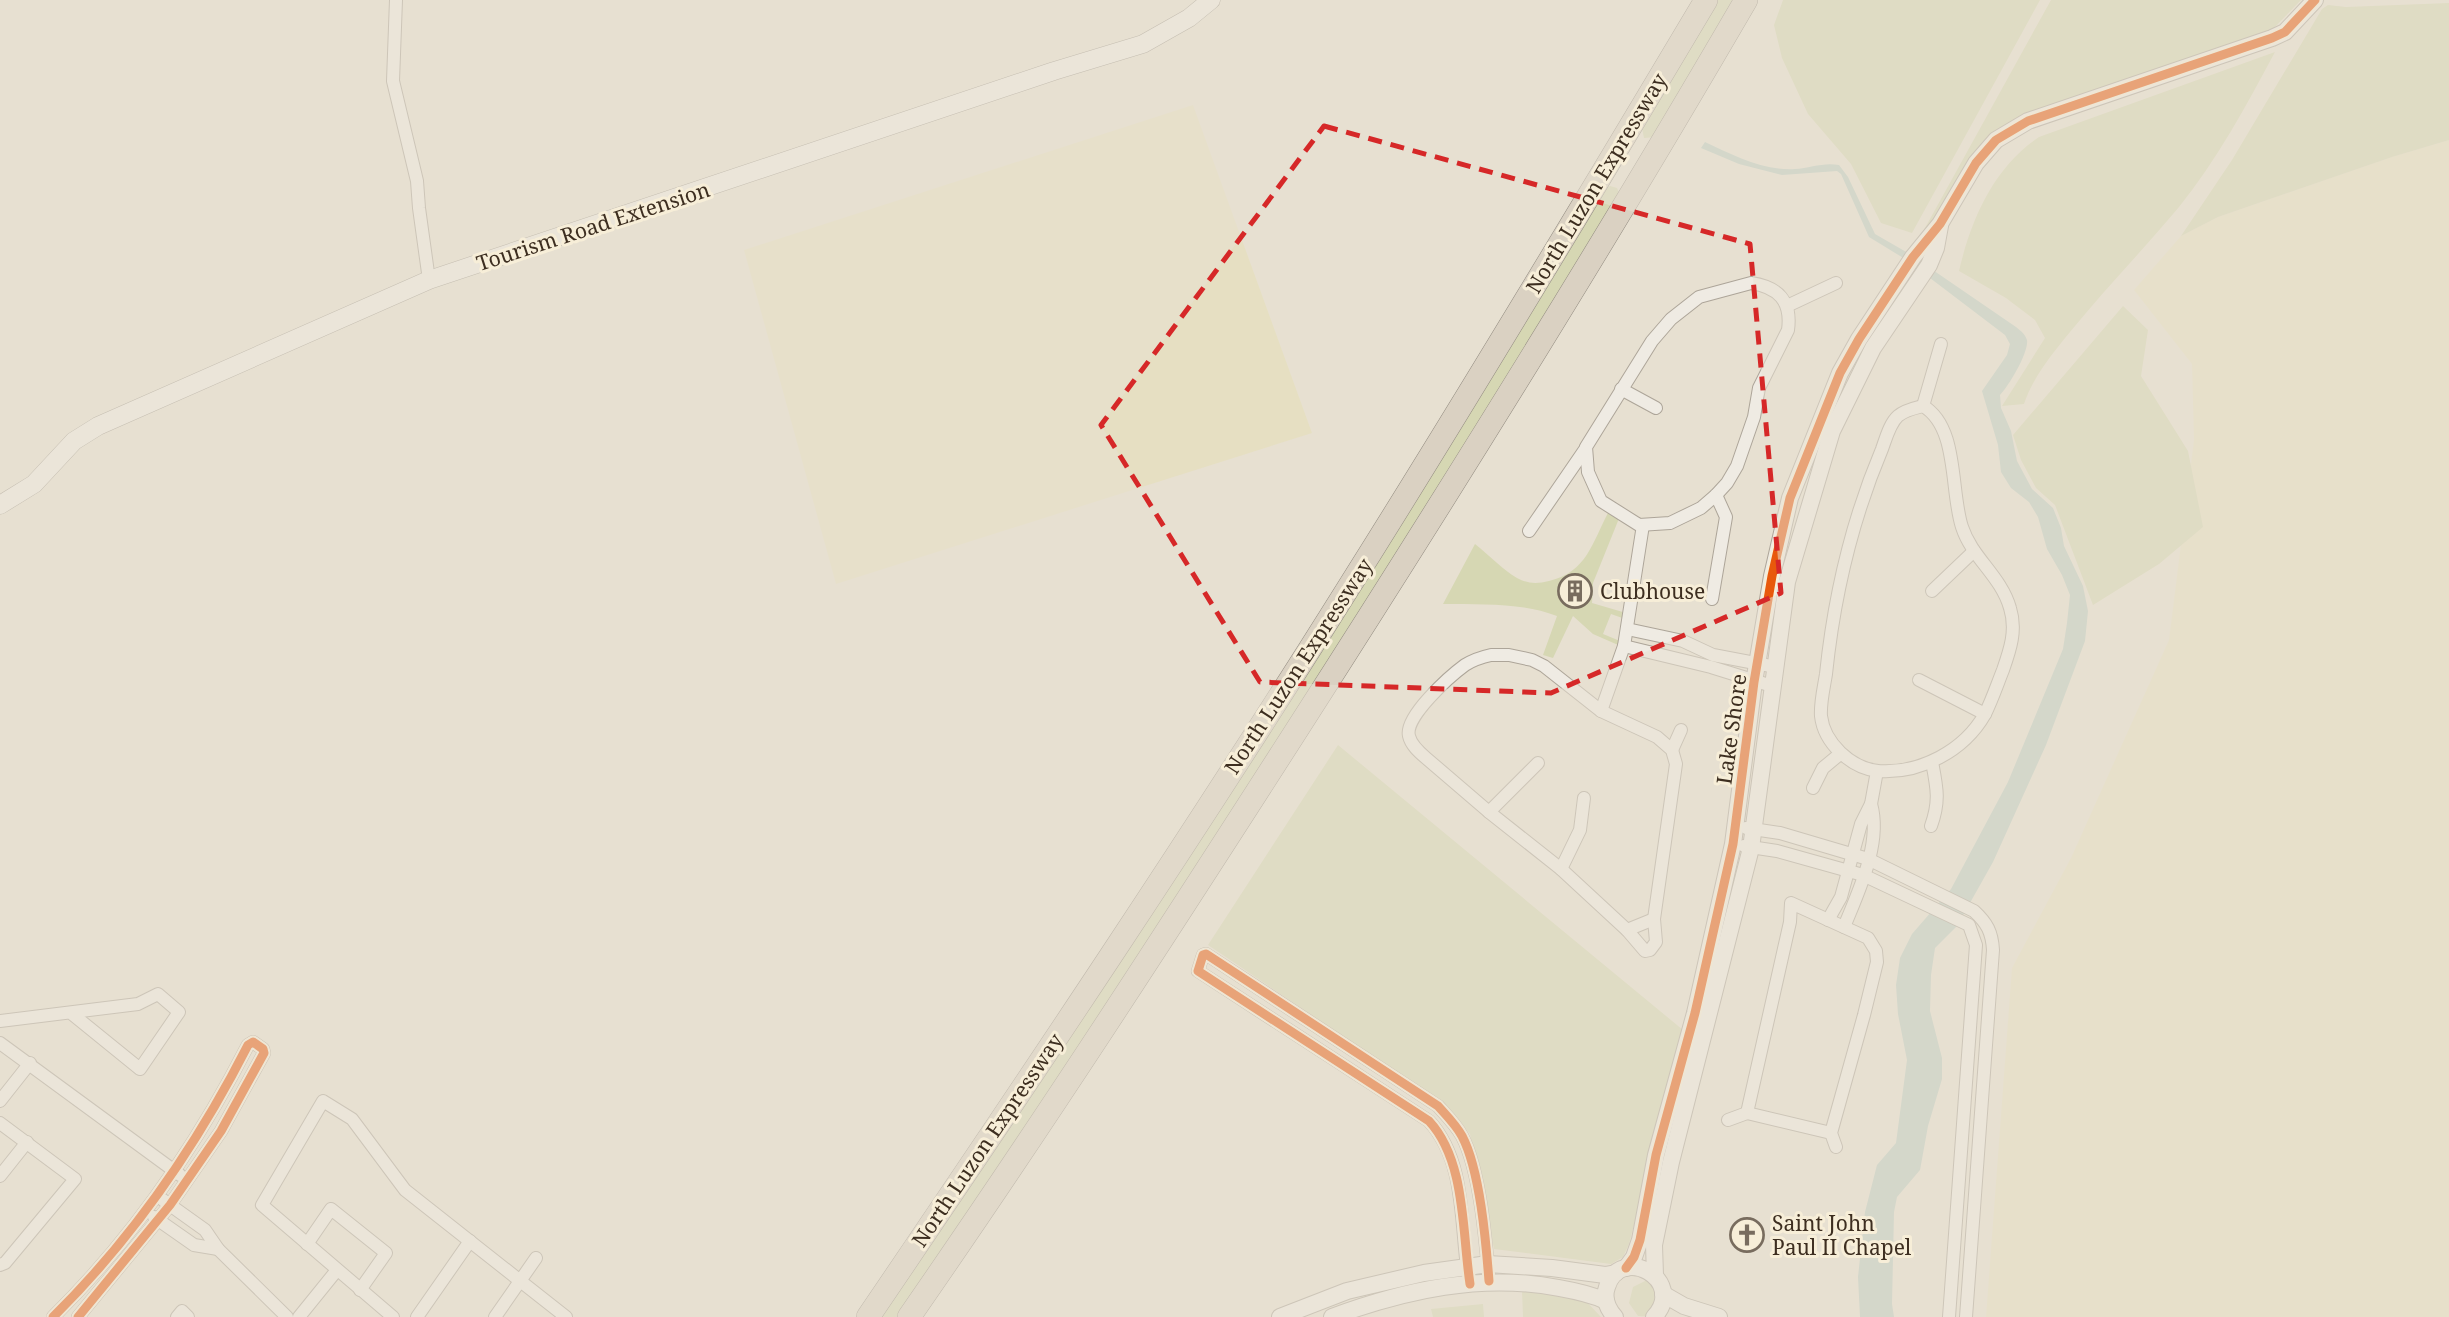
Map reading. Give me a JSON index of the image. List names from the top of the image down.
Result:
{
  "streets": {
    "highway": ["North Luzon Expressway"],
    "main road": ["Tourism Road Extension"],
    "street": ["Lake Shore"]
  },
  "places": {
    "building": ["Clubhouse"],
    "church": ["Saint John Paul II Chapel"]
  }
}
